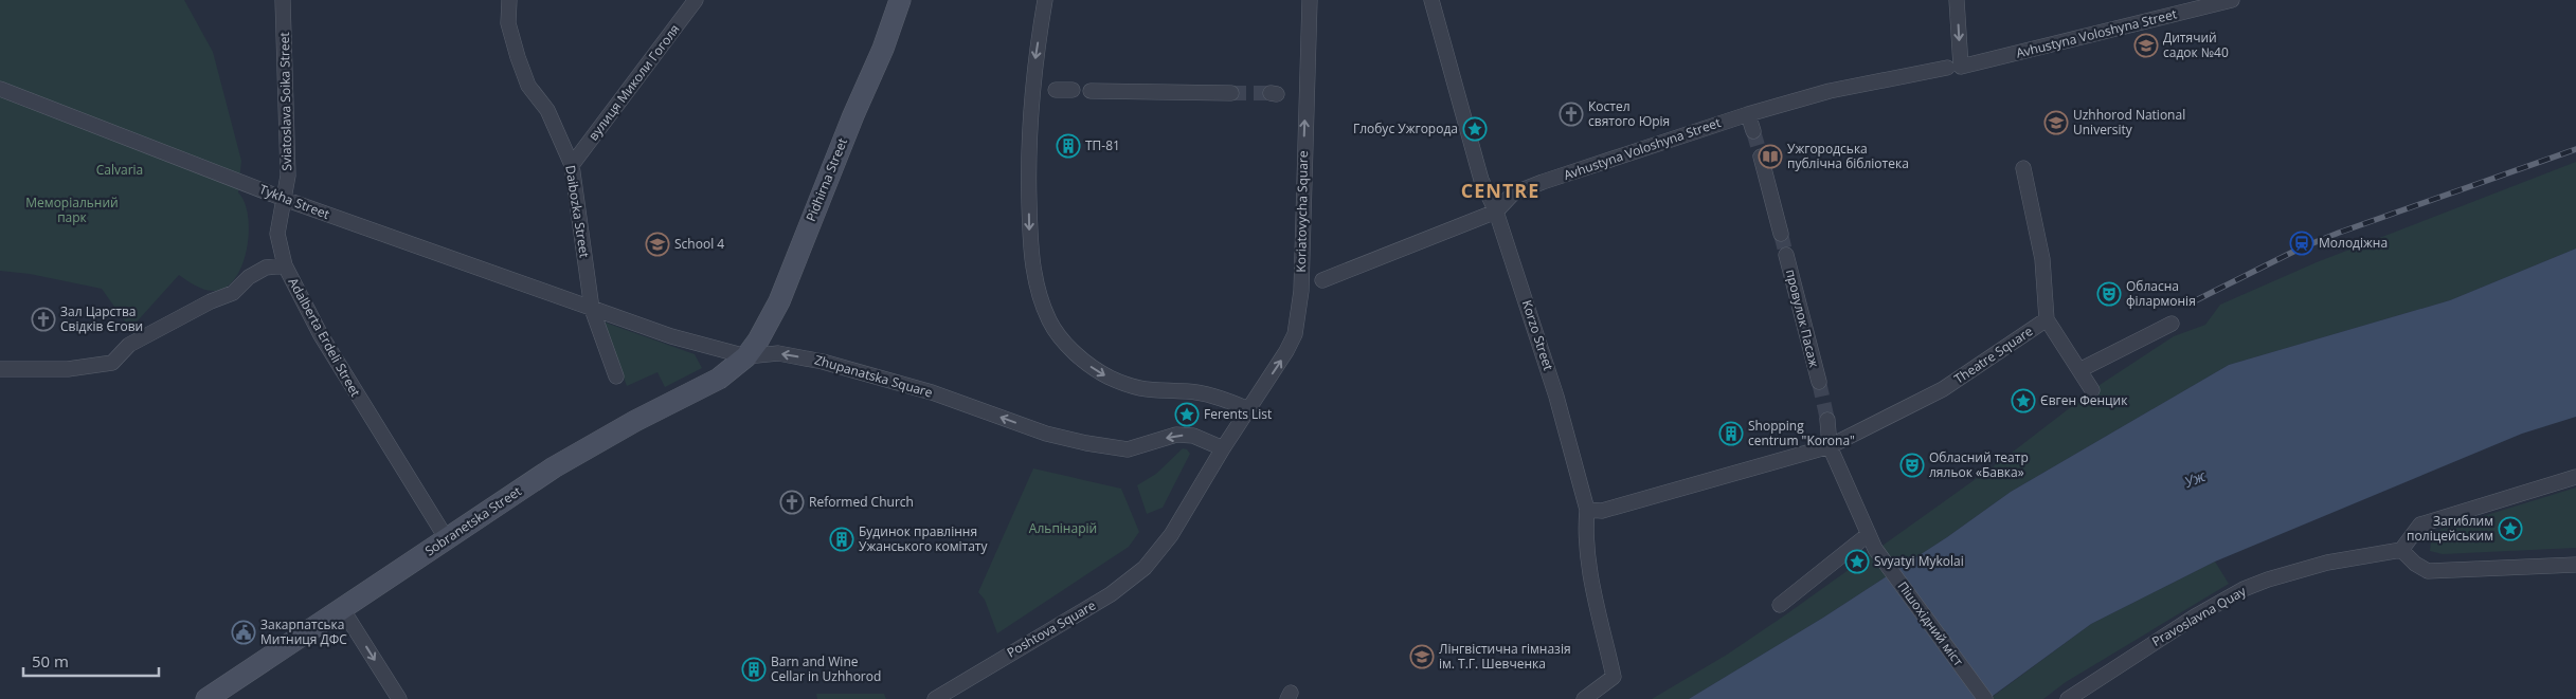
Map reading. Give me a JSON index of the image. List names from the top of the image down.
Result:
{
  "streets": {
    "main road": ["Pidhirna Street", "Sobranetska Street"],
    "street": [
      "Avhustyna Voloshyna Street",
      "вулиця Миколи Гоголя",
      "Sviatoslava Soika Street",
      "Tykha Street",
      "Daibozka Street",
      "Koriatovycha Square",
      "провулок Пасаж",
      "Korzo Street",
      "Adalberta Erdeli Street",
      "Theatre Square",
      "Zhupanatska Square",
      "Pravoslavna Quay",
      "Пішохідний міст",
      "Poshtova Square"
    ]
  },
  "crossings": [
    ["Avhustyna Voloshyna Street", "Korzo Street"],
    ["вулиця Миколи Гоголя", "Daibozka Street"],
    ["Sviatoslava Soika Street", "Tykha Street"],
    ["Sviatoslava Soika Street", "Adalberta Erdeli Street"],
    ["Pidhirna Street", "Zhupanatska Square"],
    ["Pidhirna Street", "Sobranetska Street"],
    ["Tykha Street", "Daibozka Street"],
    ["Tykha Street", "Zhupanatska Square"],
    ["Daibozka Street", "Zhupanatska Square"],
    ["Korzo Street", "Theatre Square"],
    ["Adalberta Erdeli Street", "Sobranetska Street"],
    ["Zhupanatska Square", "Sobranetska Street"],
    ["Zhupanatska Square", "Poshtova Square"]
  ],
  "one_way": ["Koriatovycha Square", "Zhupanatska Square"],
  "districts": ["CENTRE"],
  "water": ["Уж"],
  "parks": ["Calvaria", "Меморіальний парк", "Альпінарій"],
  "places": {
    "school or university": [
      "Дитячий садок №40",
      "Uzhhorod National University",
      "School 4",
      "Лінгвістична гімназія ім. Т.Г. Шевченка"
    ],
    "church": ["Костел святого Юрія", "Зал Царства Свідків Єгови", "Reformed Church"],
    "place": [
      "Глобус Ужгорода",
      "Євген Фенцик",
      "Ferents List",
      "Загиблим поліцейським",
      "Svyatyi Mykolai"
    ],
    "building": [
      "ТП-81",
      "Shopping centrum \"Korona\"",
      "Будинок правління Ужанського комітату",
      "Barn and Wine Cellar in Uzhhorod"
    ],
    "library": ["Ужгородська публічна бібліотека"],
    "station": ["Молодіжна"],
    "theatre": ["Обласна філармонія", "Обласний театр ляльок «Бавка»"],
    "public building": ["Закарпатська Митниця ДФС"]
  },
  "scale_bar": "50 m"
}
